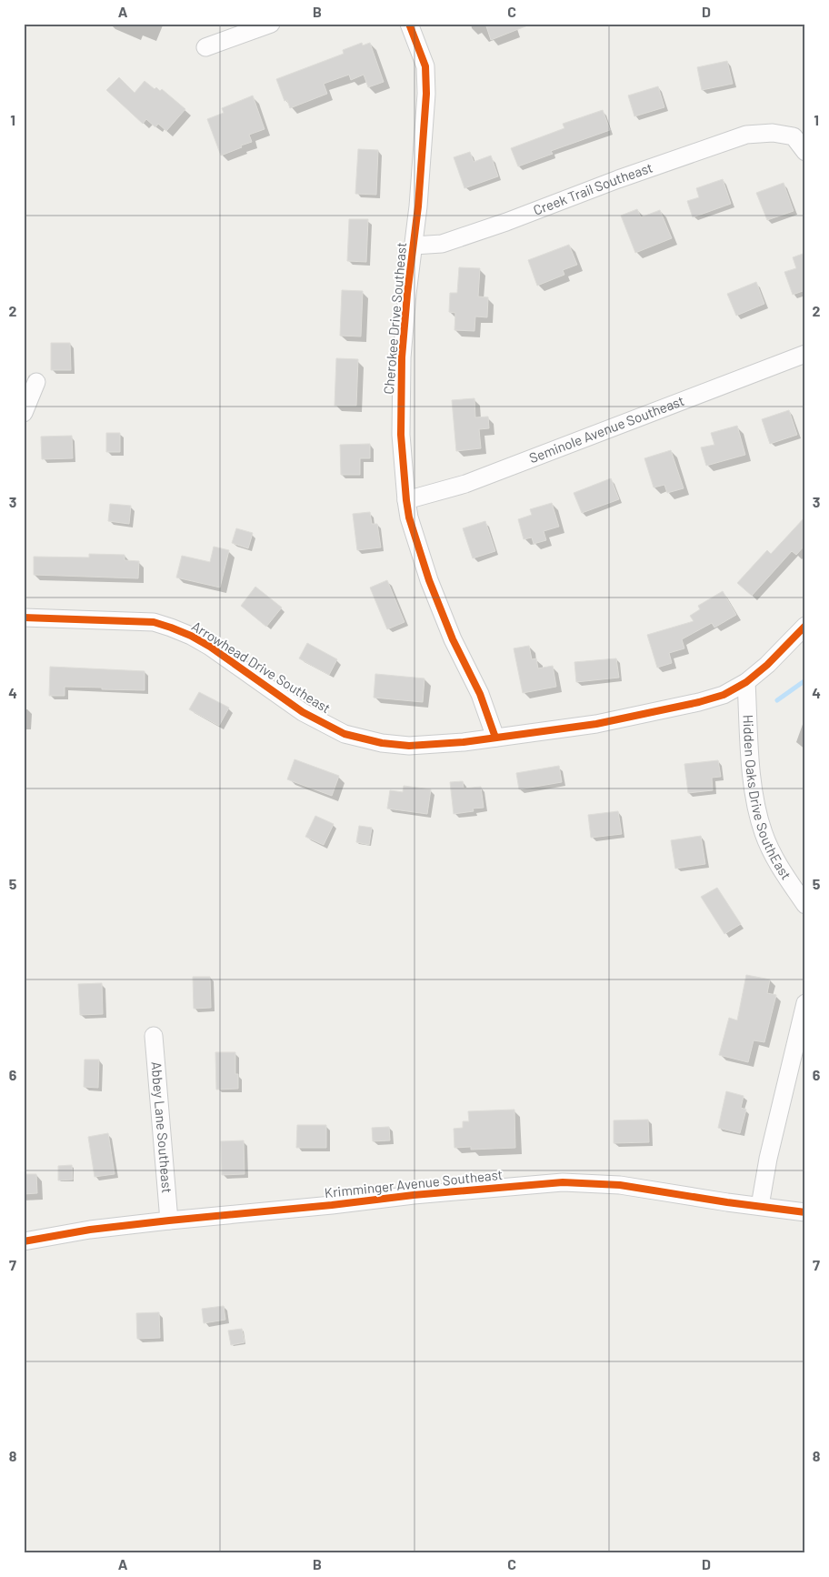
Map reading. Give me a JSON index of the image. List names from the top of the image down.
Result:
{
  "streets": {
    "street": [
      "Creek Trail Southeast",
      "Cherokee Drive Southeast",
      "Seminole Avenue Southeast",
      "Arrowhead Drive Southeast",
      "Hidden Oaks Drive SouthEast",
      "Abbey Lane Southeast",
      "Krimminger Avenue Southeast"
    ]
  },
  "crossings": [
    ["Creek Trail Southeast", "Cherokee Drive Southeast"],
    ["Cherokee Drive Southeast", "Seminole Avenue Southeast"],
    ["Cherokee Drive Southeast", "Arrowhead Drive Southeast"],
    ["Arrowhead Drive Southeast", "Hidden Oaks Drive SouthEast"],
    ["Abbey Lane Southeast", "Krimminger Avenue Southeast"]
  ],
  "grid": {
    "columns": [
      "A",
      "B",
      "C",
      "D"
    ],
    "rows": [
      "1",
      "2",
      "3",
      "4",
      "5",
      "6",
      "7",
      "8"
    ]
  }
}
